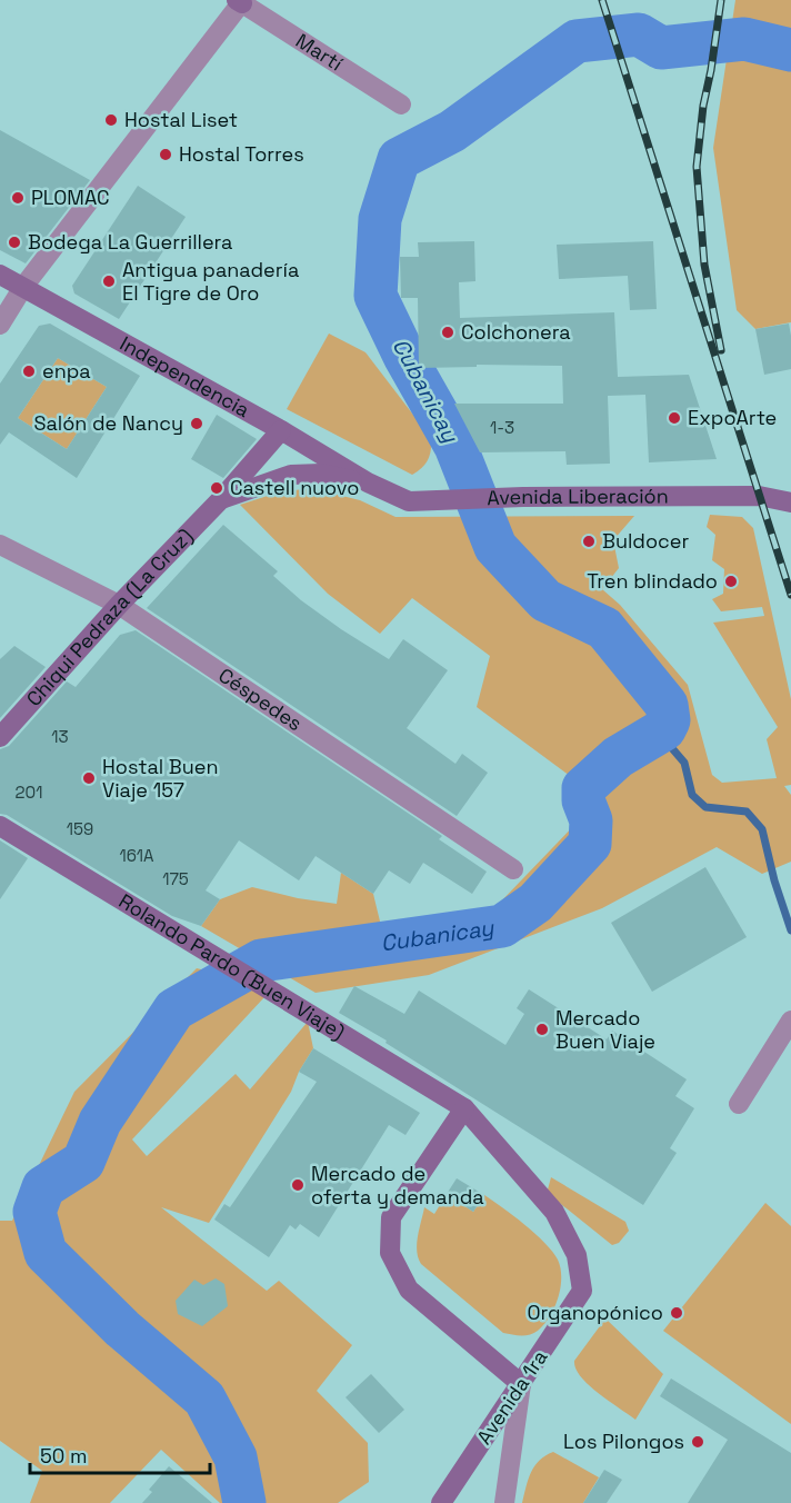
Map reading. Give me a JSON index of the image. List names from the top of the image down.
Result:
{
  "streets": {
    "main road": [
      "Independencia",
      "Avenida Liberación",
      "Chiqui Pedraza (La Cruz)",
      "Rolando Pardo (Buen Viaje)",
      "Avenida 1ra"
    ],
    "street": ["Martí", "Céspedes"]
  },
  "crossings": [
    ["Independencia", "Avenida Liberación"],
    ["Independencia", "Chiqui Pedraza (La Cruz)"],
    ["Avenida Liberación", "Chiqui Pedraza (La Cruz)"],
    ["Chiqui Pedraza (La Cruz)", "Céspedes"],
    ["Rolando Pardo (Buen Viaje)", "Avenida 1ra"]
  ],
  "water": ["Cubanicay"],
  "places": [
    "Hostal Liset",
    "Hostal Torres",
    "PLOMAC",
    "Bodega La Guerrillera",
    "Antigua panadería El Tigre de Oro",
    "Colchonera",
    "enpa",
    "ExpoArte",
    "Salón de Nancy",
    "Castell nuovo",
    "Buldocer",
    "Tren blindado",
    "Hostal Buen Viaje 157",
    "Mercado Buen Viaje",
    "Mercado de oferta y demanda",
    "Organopónico",
    "Los Pilongos"
  ],
  "house_numbers": [
    "1-3",
    "13",
    "201",
    "159",
    "161A",
    "175"
  ],
  "scale_bar": "50 m"
}
